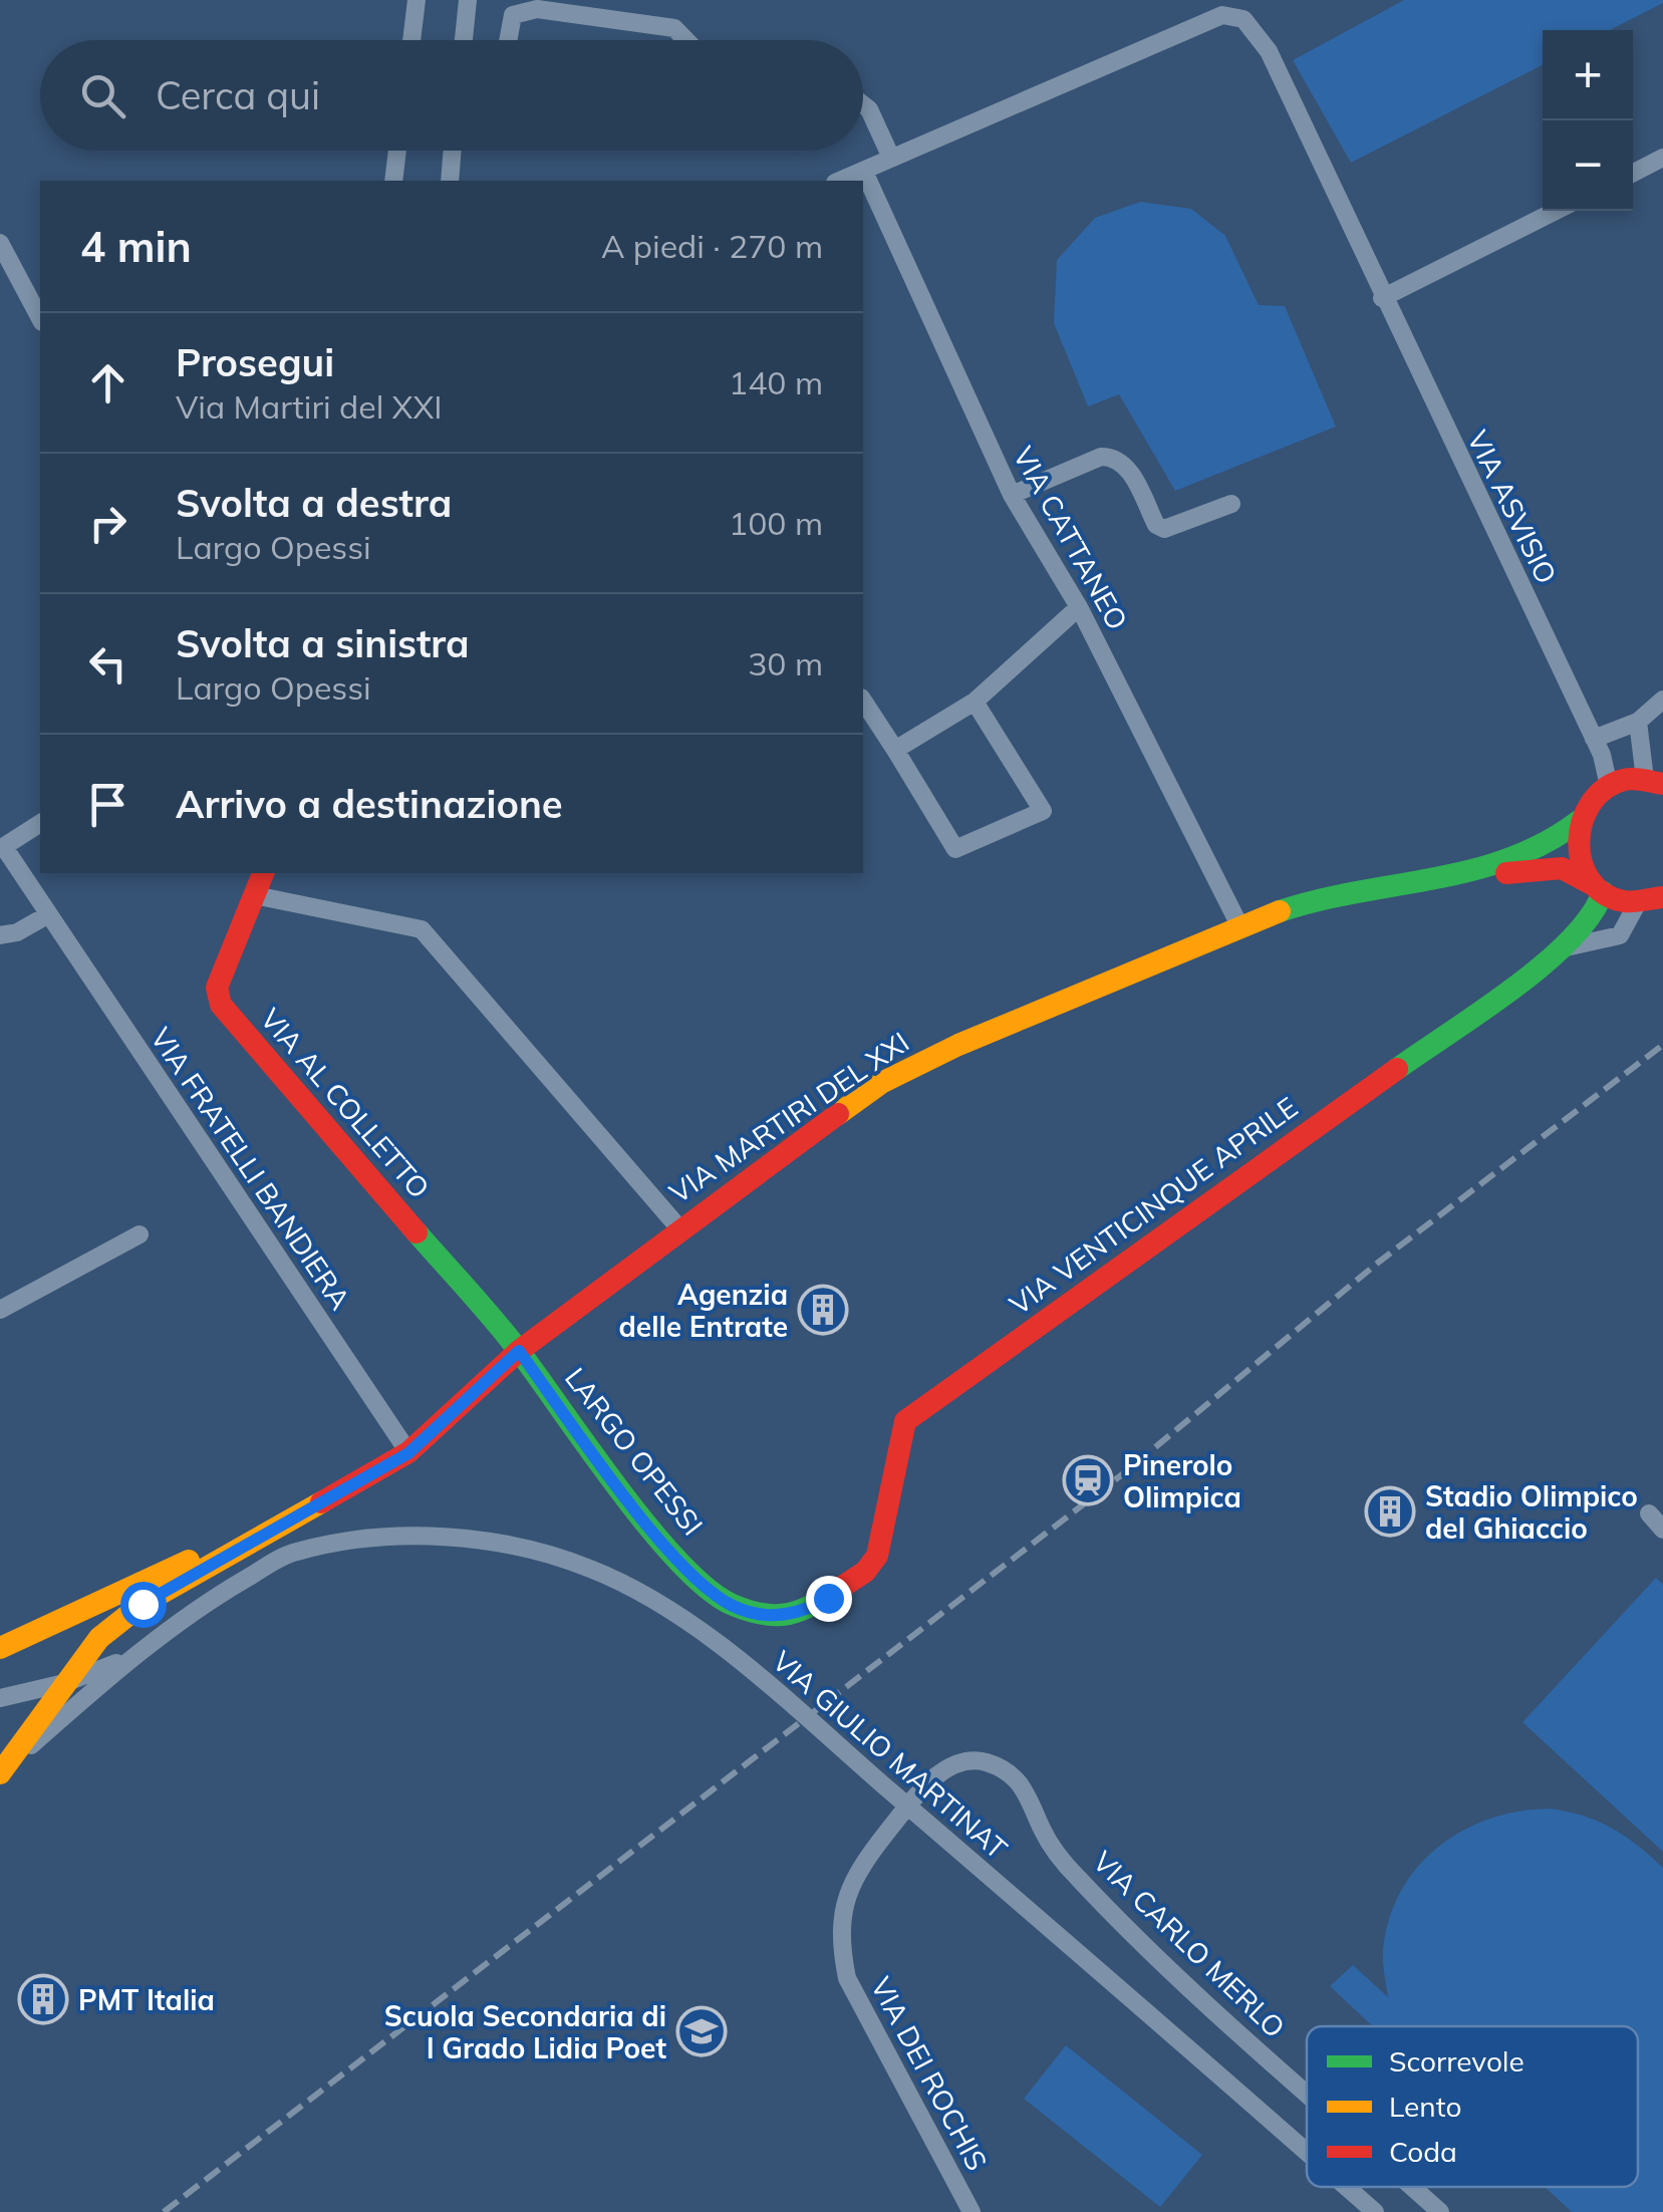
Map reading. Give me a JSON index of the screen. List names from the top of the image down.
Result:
{
  "streets": {
    "street": [
      "VIA ASVISIO",
      "VIA CATTANEO",
      "VIA AL COLLETTO",
      "VIA MARTIRI DEL XXI",
      "VIA FRATELLI BANDIERA",
      "VIA VENTICINQUE APRILE",
      "LARGO OPESSI",
      "VIA GIULIO MARTINAT",
      "VIA CARLO MERLO",
      "VIA DEI ROCHIS"
    ]
  },
  "crossings": [
    ["VIA ASVISIO", "VIA MARTIRI DEL XXI"],
    ["VIA CATTANEO", "VIA MARTIRI DEL XXI"],
    ["VIA AL COLLETTO", "VIA MARTIRI DEL XXI"],
    ["VIA AL COLLETTO", "LARGO OPESSI"],
    ["VIA MARTIRI DEL XXI", "VIA FRATELLI BANDIERA"],
    ["VIA MARTIRI DEL XXI", "VIA VENTICINQUE APRILE"],
    ["VIA MARTIRI DEL XXI", "LARGO OPESSI"],
    ["VIA MARTIRI DEL XXI", "VIA GIULIO MARTINAT"],
    ["VIA VENTICINQUE APRILE", "LARGO OPESSI"],
    ["VIA CARLO MERLO", "VIA DEI ROCHIS"]
  ],
  "places": {
    "building": ["Agenzia delle Entrate", "Stadio Olimpico del Ghiaccio", "PMT Italia"],
    "station": ["Pinerolo Olimpica"],
    "school or university": ["Scuola Secondaria di I Grado Lidia Poet"]
  },
  "legend": ["Scorrevole", "Lento", "Coda"],
  "page": {
    "map_buttons": ["+", "−"],
    "search": "Cerca qui",
    "heading": ["4 min", "A piedi · 270 m"],
    "list": [
      ["Prosegui", "Via Martiri del XXI", "140 m"],
      ["Svolta a destra", "Largo Opessi", "100 m"],
      ["Svolta a sinistra", "Largo Opessi", "30 m"],
      "Arrivo a destinazione"
    ]
  }
}
